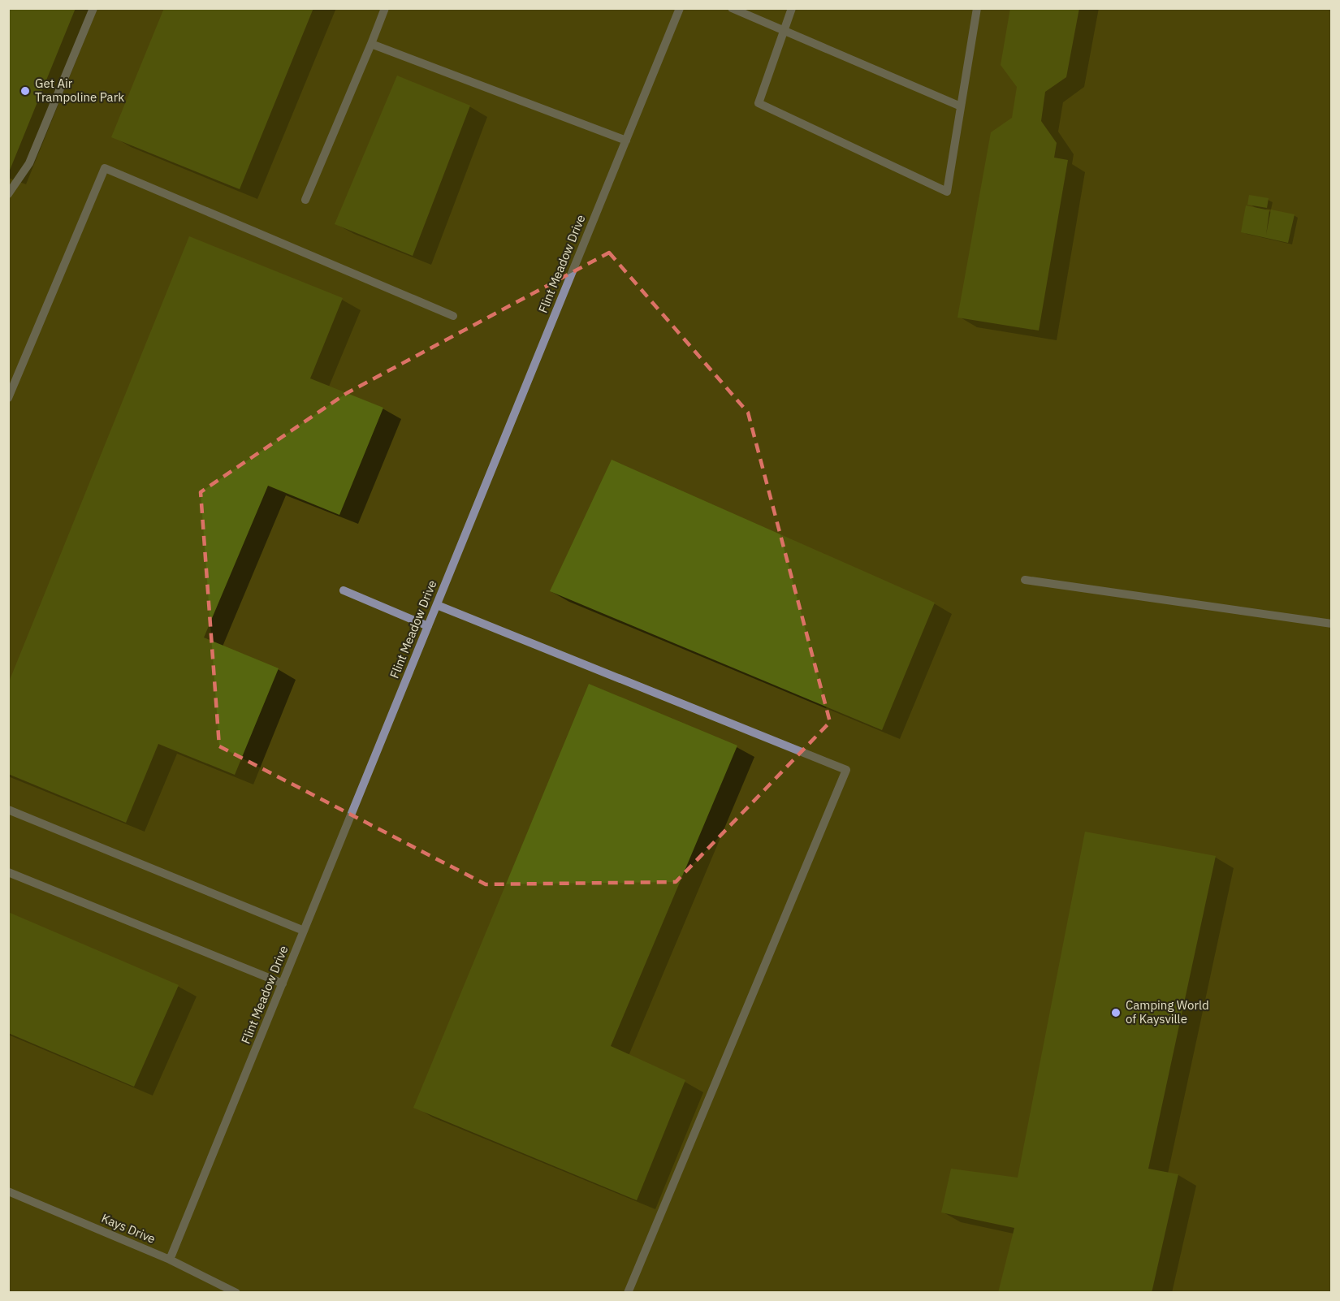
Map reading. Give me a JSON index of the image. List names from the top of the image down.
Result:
{
  "streets": {
    "street": ["Flint Meadow Drive", "Kays Drive"]
  },
  "crossings": [
    ["Flint Meadow Drive", "Kays Drive"]
  ],
  "places": ["Get Air Trampoline Park", "Camping World of Kaysville"]
}
